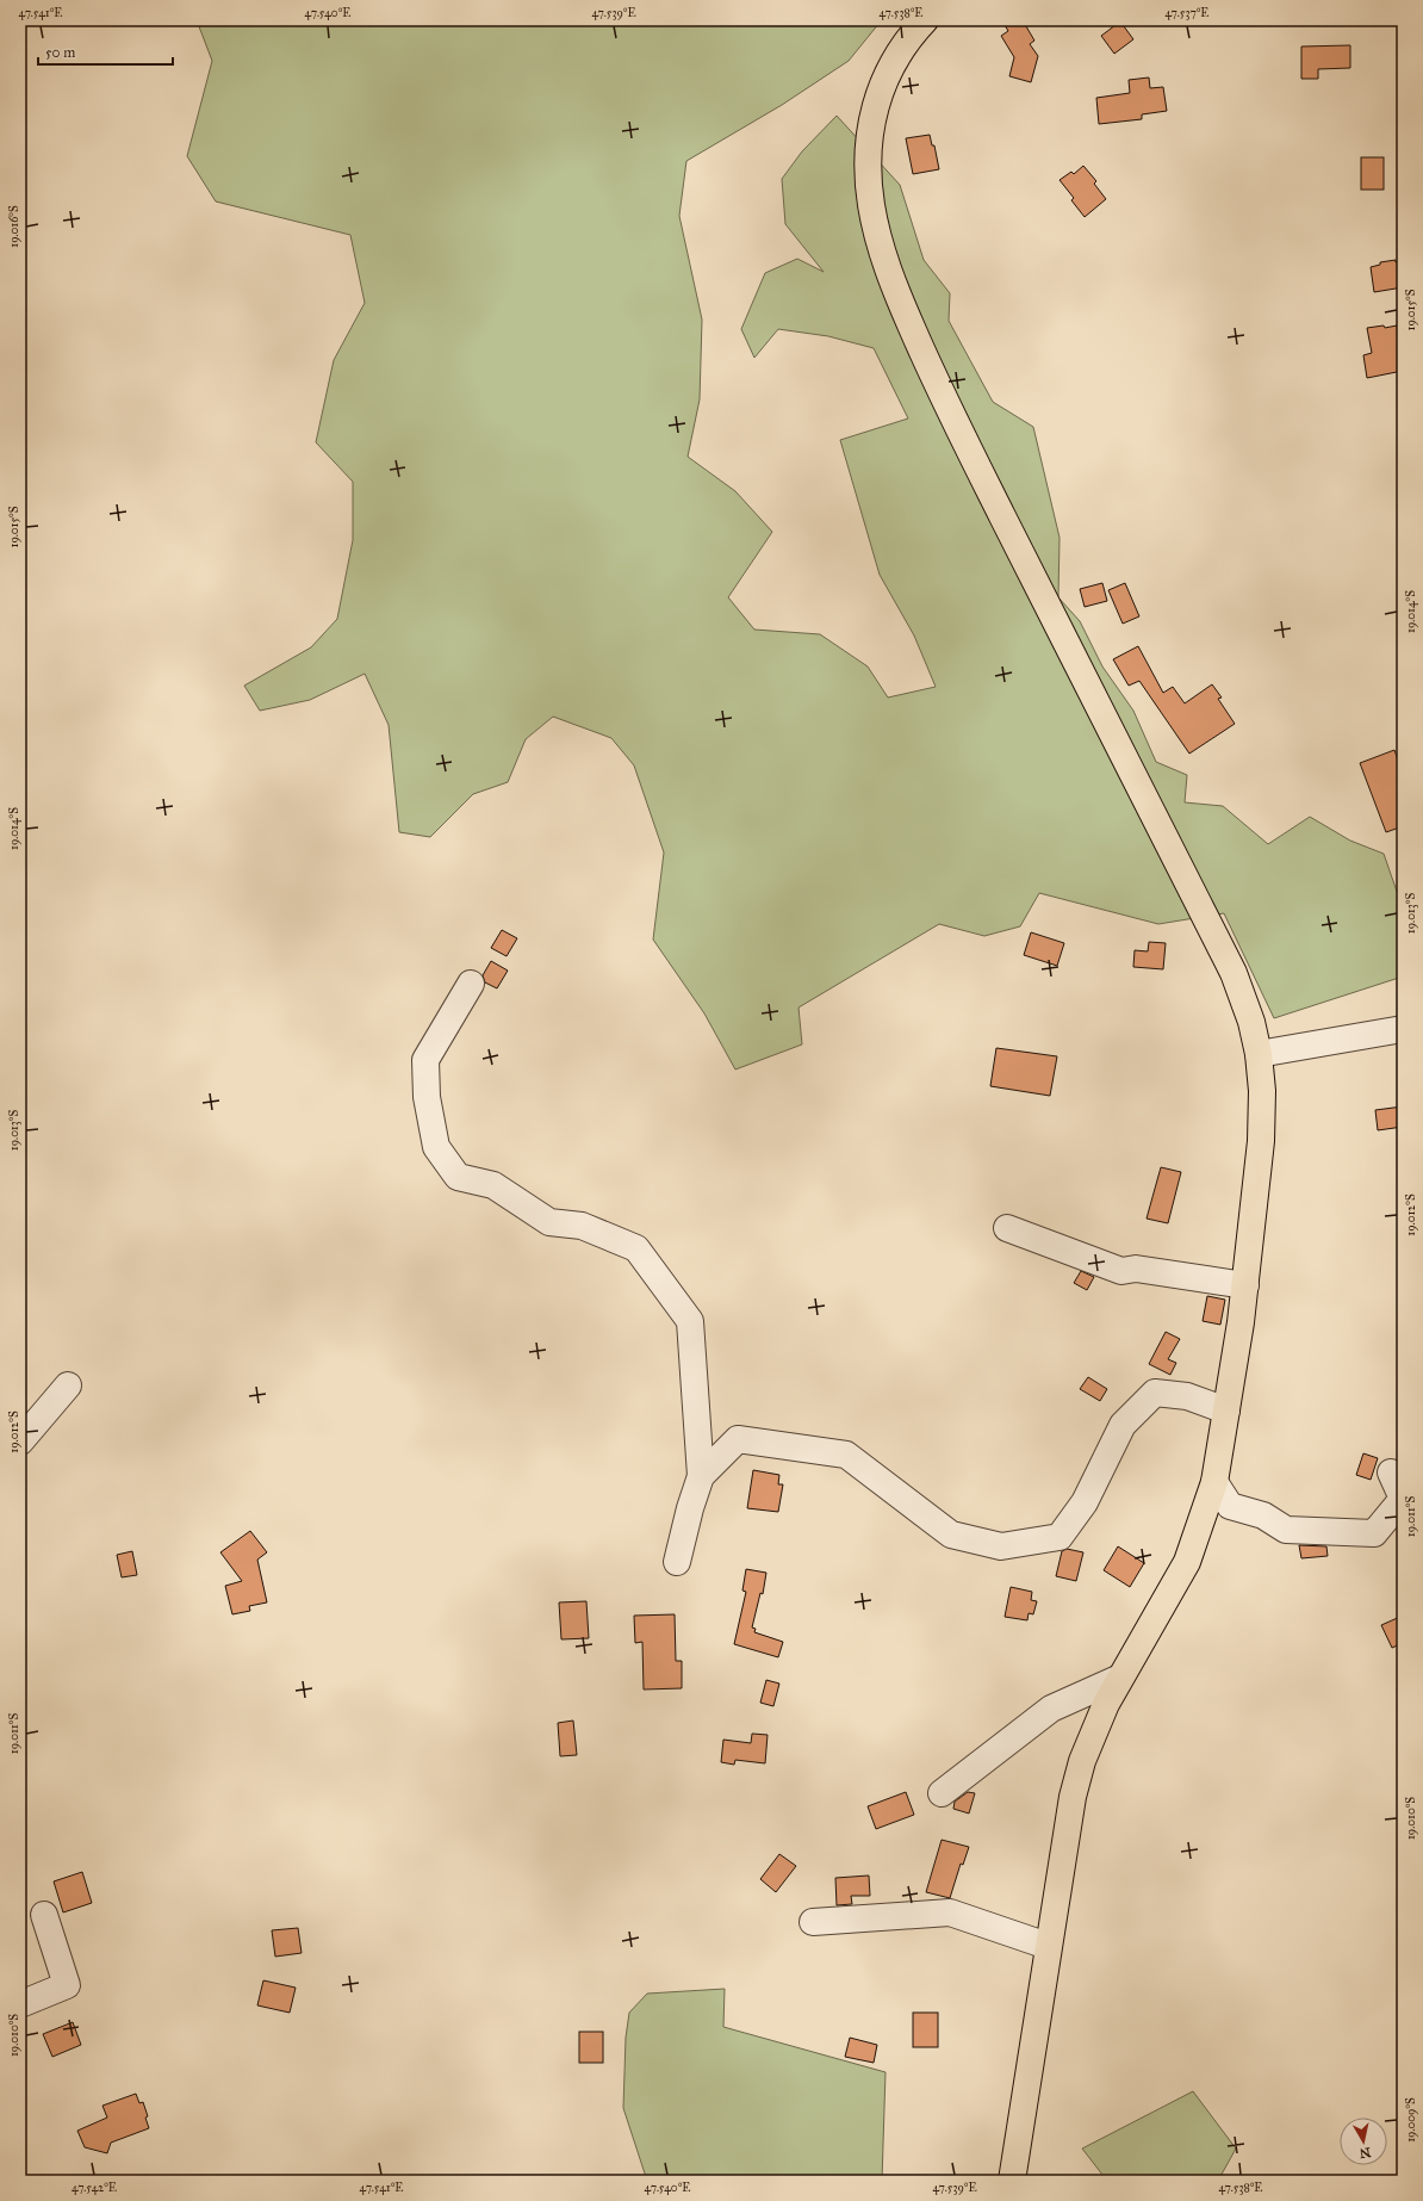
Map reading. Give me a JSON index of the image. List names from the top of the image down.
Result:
{
  "scale_bar": "50 m",
  "north": "bottom",
  "coordinates": [
    "47.541°E",
    "47.540°E",
    "47.539°E",
    "47.538°E",
    "47.537°E",
    "19.016°S",
    "19.015°S",
    "19.014°S",
    "19.013°S",
    "19.012°S",
    "19.011°S",
    "19.010°S",
    "19.009°S",
    "47.542°E"
  ]
}
